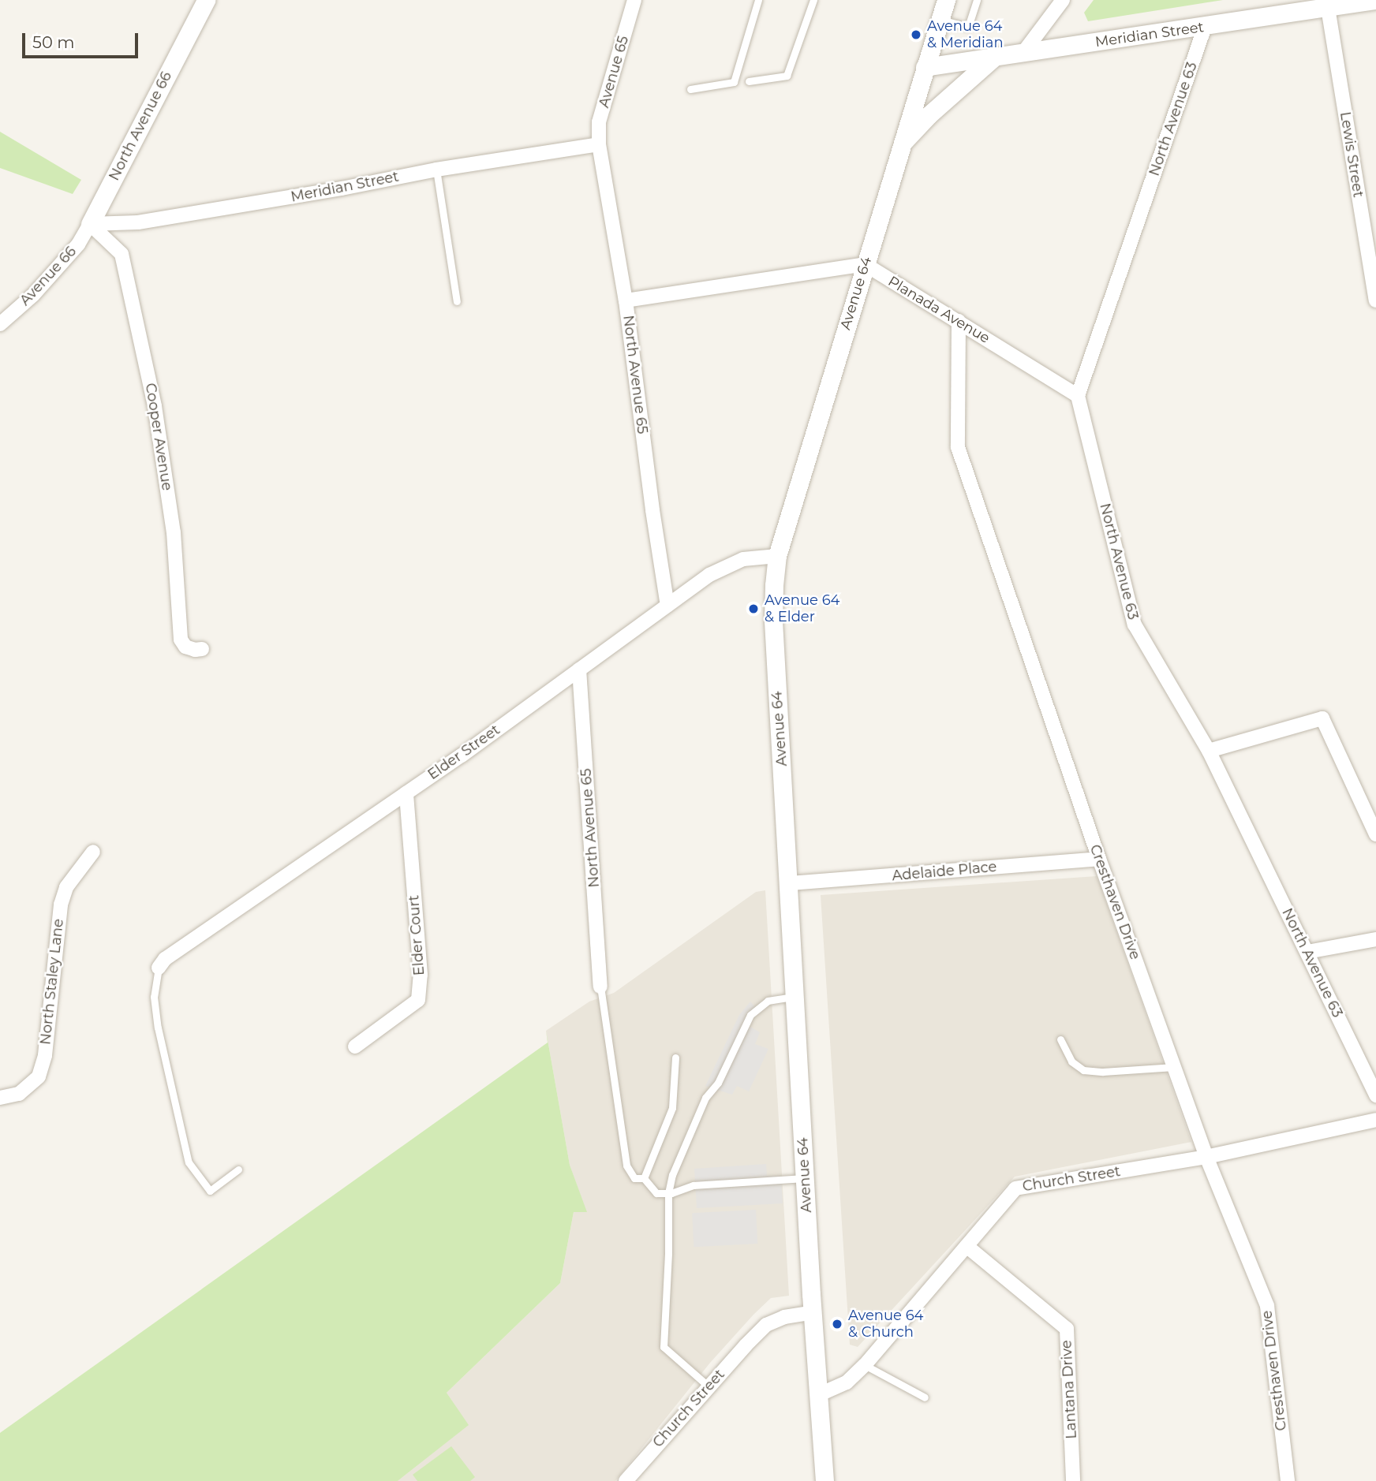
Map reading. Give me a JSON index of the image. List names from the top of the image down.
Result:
{
  "streets": {
    "street": [
      "Meridian Street",
      "Avenue 65",
      "North Avenue 63",
      "North Avenue 66",
      "Lewis Street",
      "Avenue 66",
      "Avenue 64",
      "Planada Avenue",
      "North Avenue 65",
      "Cooper Avenue",
      "Elder Street",
      "Adelaide Place",
      "Cresthaven Drive",
      "Elder Court",
      "North Staley Lane",
      "Church Street",
      "Lantana Drive"
    ]
  },
  "crossings": [
    ["Meridian Street", "Avenue 65"],
    ["Meridian Street", "North Avenue 63"],
    ["Meridian Street", "North Avenue 66"],
    ["Meridian Street", "Lewis Street"],
    ["Meridian Street", "Avenue 66"],
    ["Meridian Street", "Avenue 64"],
    ["Meridian Street", "North Avenue 65"],
    ["Meridian Street", "Cooper Avenue"],
    ["Avenue 65", "North Avenue 65"],
    ["North Avenue 63", "Planada Avenue"],
    ["North Avenue 66", "Avenue 66"],
    ["North Avenue 66", "Cooper Avenue"],
    ["Avenue 66", "Cooper Avenue"],
    ["Avenue 64", "Planada Avenue"],
    ["Avenue 64", "Elder Street"],
    ["Avenue 64", "Adelaide Place"],
    ["Avenue 64", "Church Street"],
    ["Planada Avenue", "Cresthaven Drive"],
    ["North Avenue 65", "Elder Street"],
    ["Elder Street", "Elder Court"],
    ["Adelaide Place", "Cresthaven Drive"],
    ["Cresthaven Drive", "Church Street"],
    ["Church Street", "Lantana Drive"]
  ],
  "places": ["Avenue 64 & Meridian", "Avenue 64 & Elder", "Avenue 64 & Church"],
  "scale_bar": "50 m"
}
